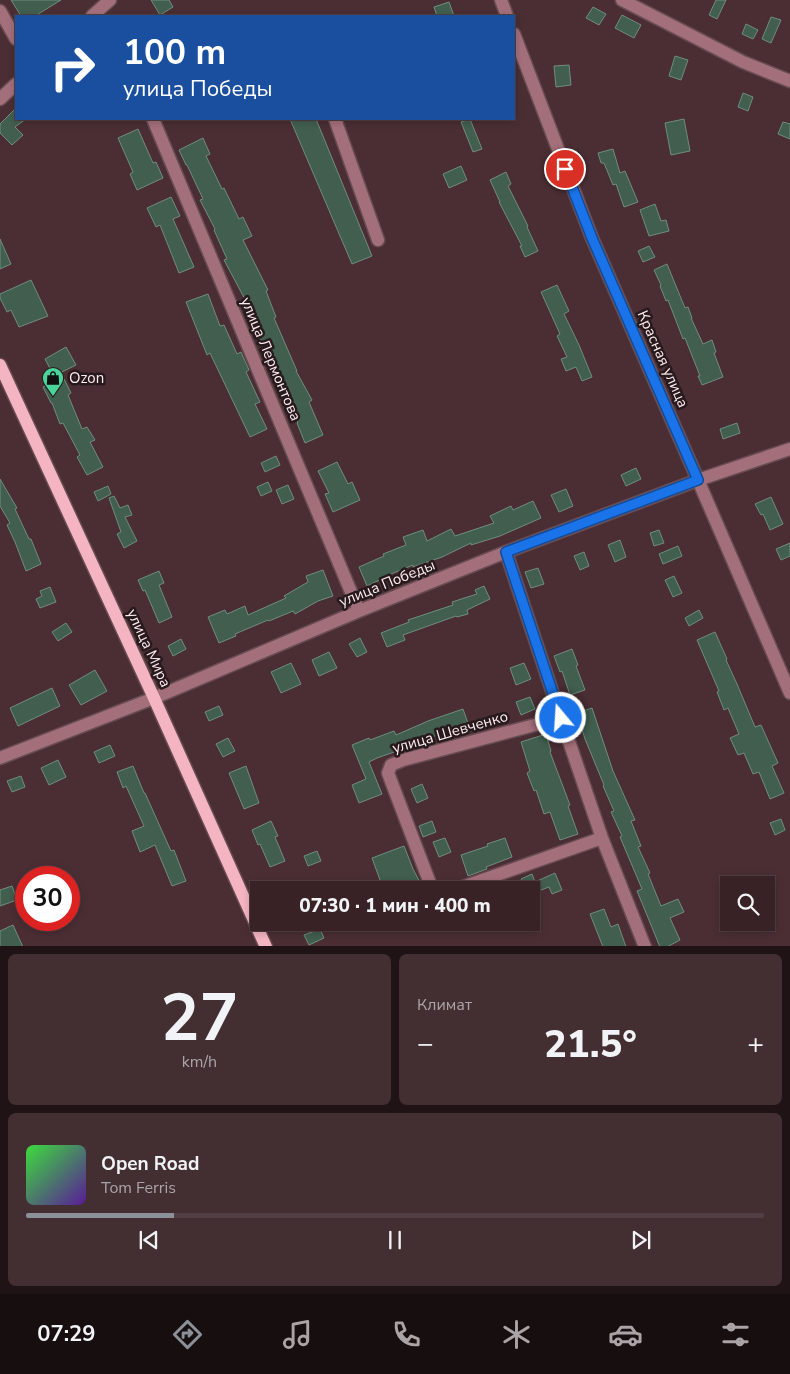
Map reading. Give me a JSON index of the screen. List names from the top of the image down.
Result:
{
  "streets": {
    "main road": ["улица Мира"],
    "street": [
      "улица Лермонтова",
      "Красная улица",
      "улица Победы",
      "улица Шевченко"
    ]
  },
  "crossings": [
    ["улица Лермонтова", "улица Победы"],
    ["Красная улица", "улица Победы"],
    ["улица Победы", "улица Мира"]
  ],
  "places": {
    "shop": ["Ozon"]
  },
  "page": {
    "turn": ["100 m", "улица Победы"],
    "limit": "30",
    "trip": "07:30 · 1 мин · 400 m",
    "tile": [
      ["27", "km/h"],
      "Климат"
    ],
    "heat": ["−", "21.5°", "+"],
    "song": ["Open Road", "Tom Ferris"],
    "tabs": "07:29"
  }
}
